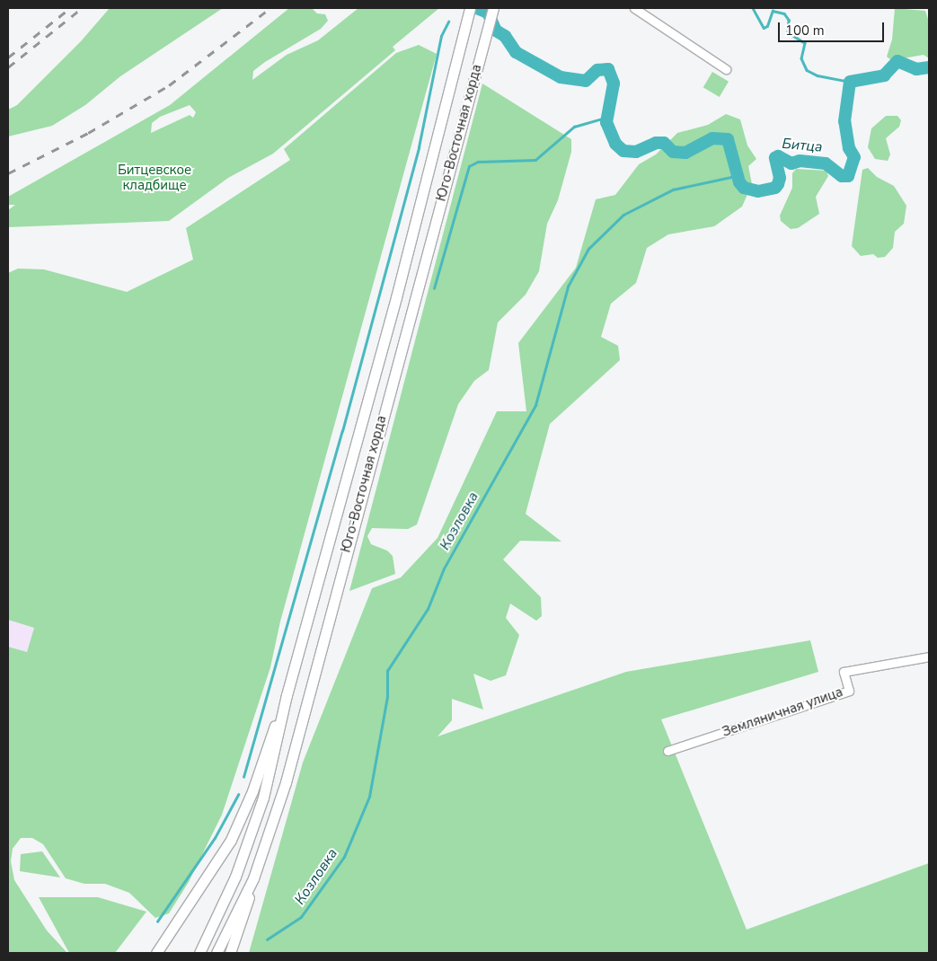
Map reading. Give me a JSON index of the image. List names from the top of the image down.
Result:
{
  "streets": {
    "main road": ["Юго-Восточная хорда"],
    "street": ["Земляничная улица"]
  },
  "water": ["Битца", "Козловка"],
  "parks": ["Битцевское кладбище"],
  "scale_bar": "100 m"
}
